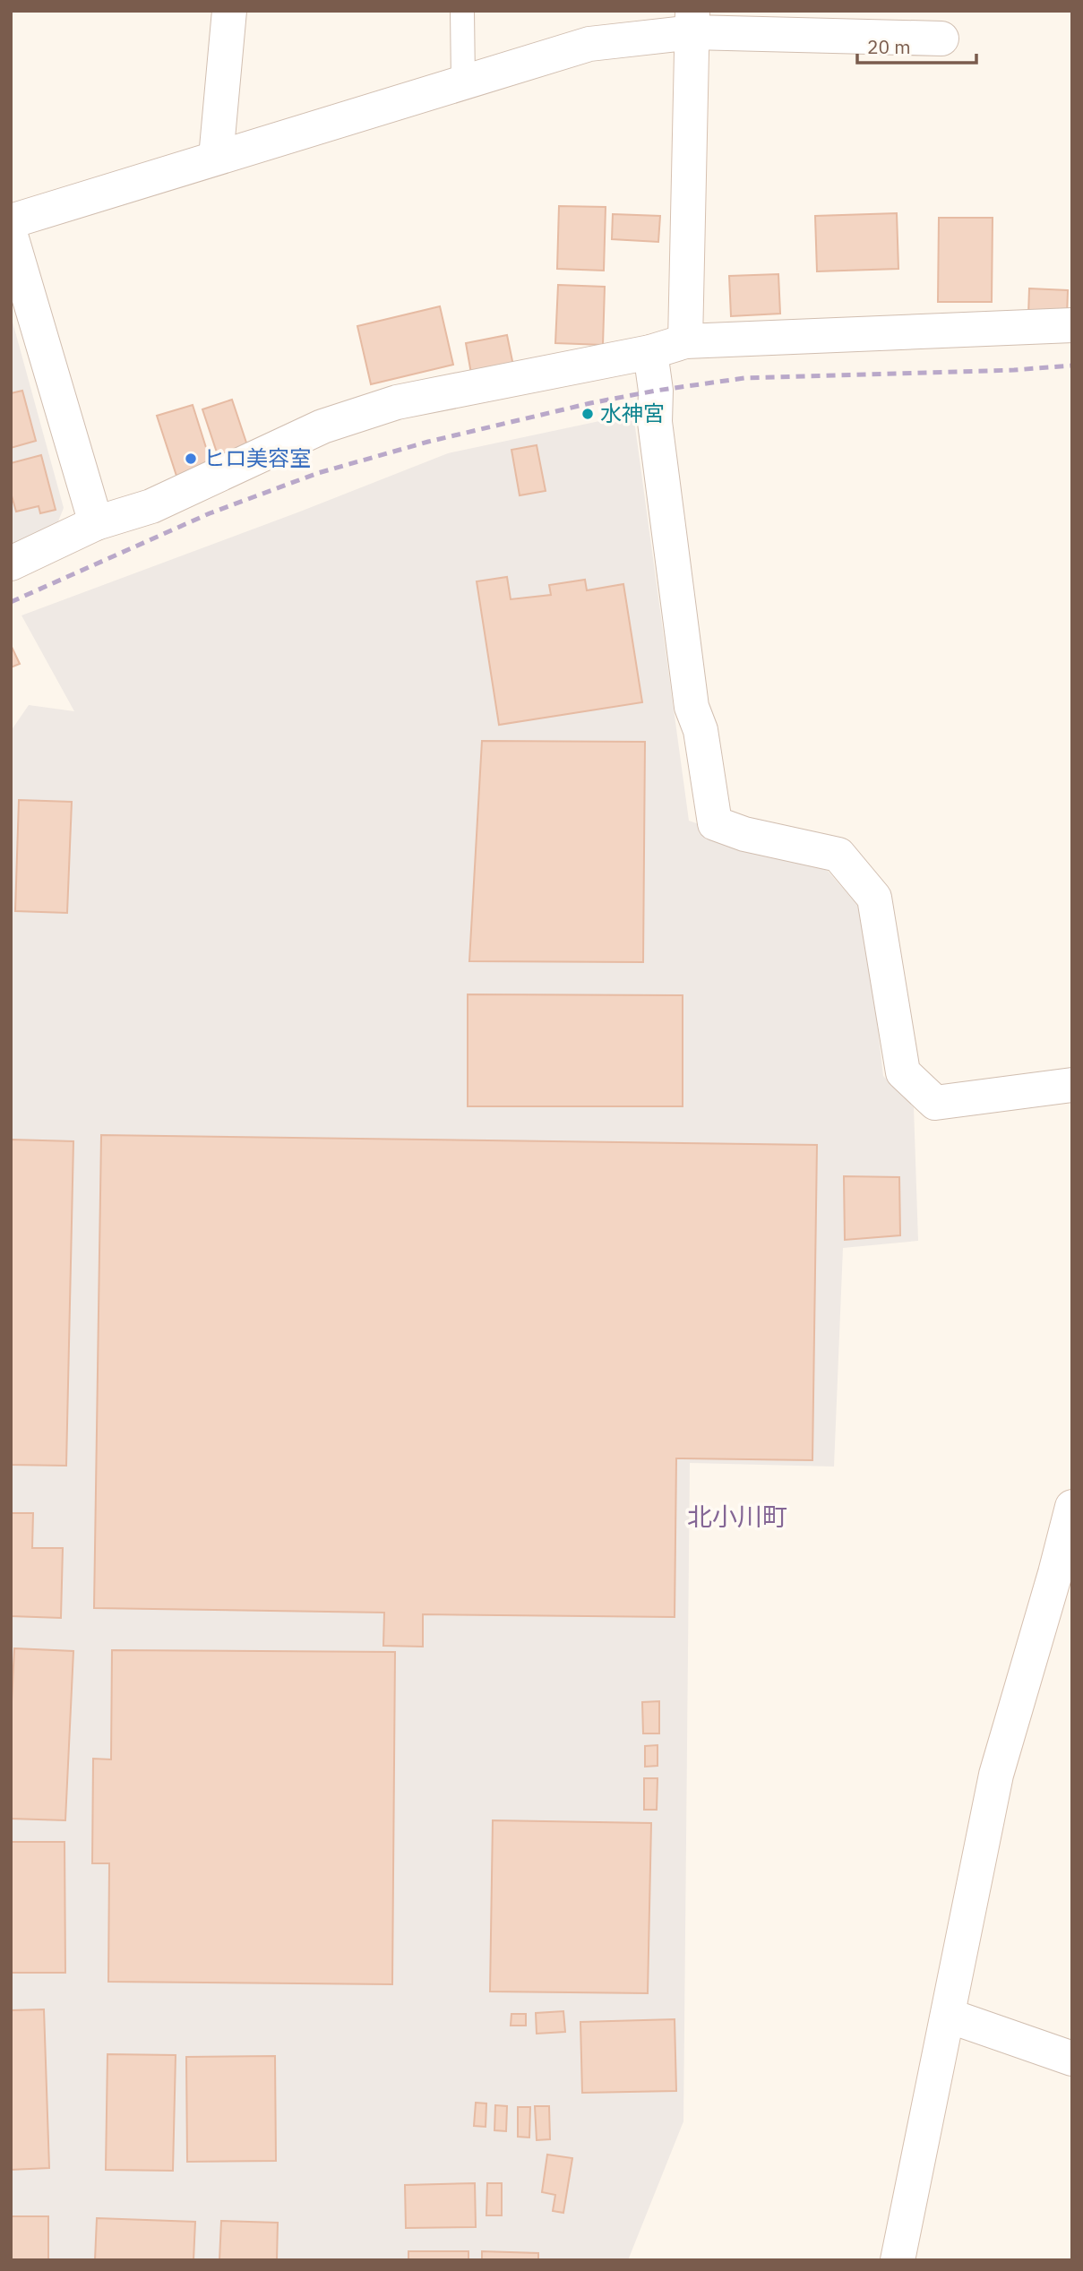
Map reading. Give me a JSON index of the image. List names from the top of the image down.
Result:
{
  "districts": ["北小川町"],
  "places": ["水神宮", "ヒロ美容室"],
  "scale_bar": "20 m"
}
